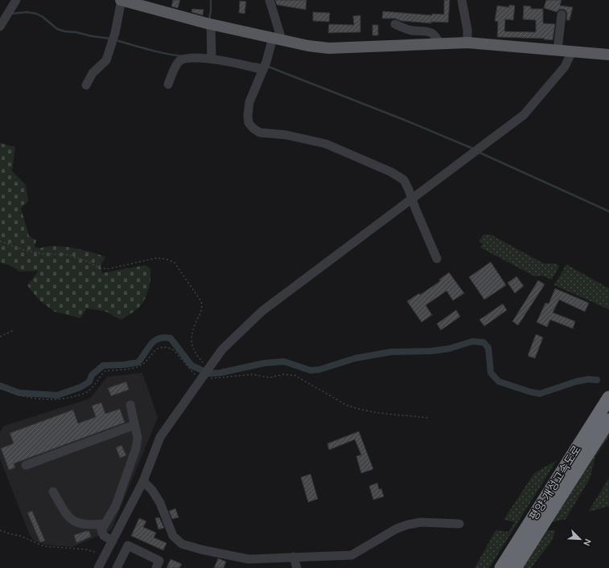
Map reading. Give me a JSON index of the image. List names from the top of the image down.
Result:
{
  "streets": {
    "highway": ["평양-개성고속도로"]
  },
  "north": "bottom right"
}
